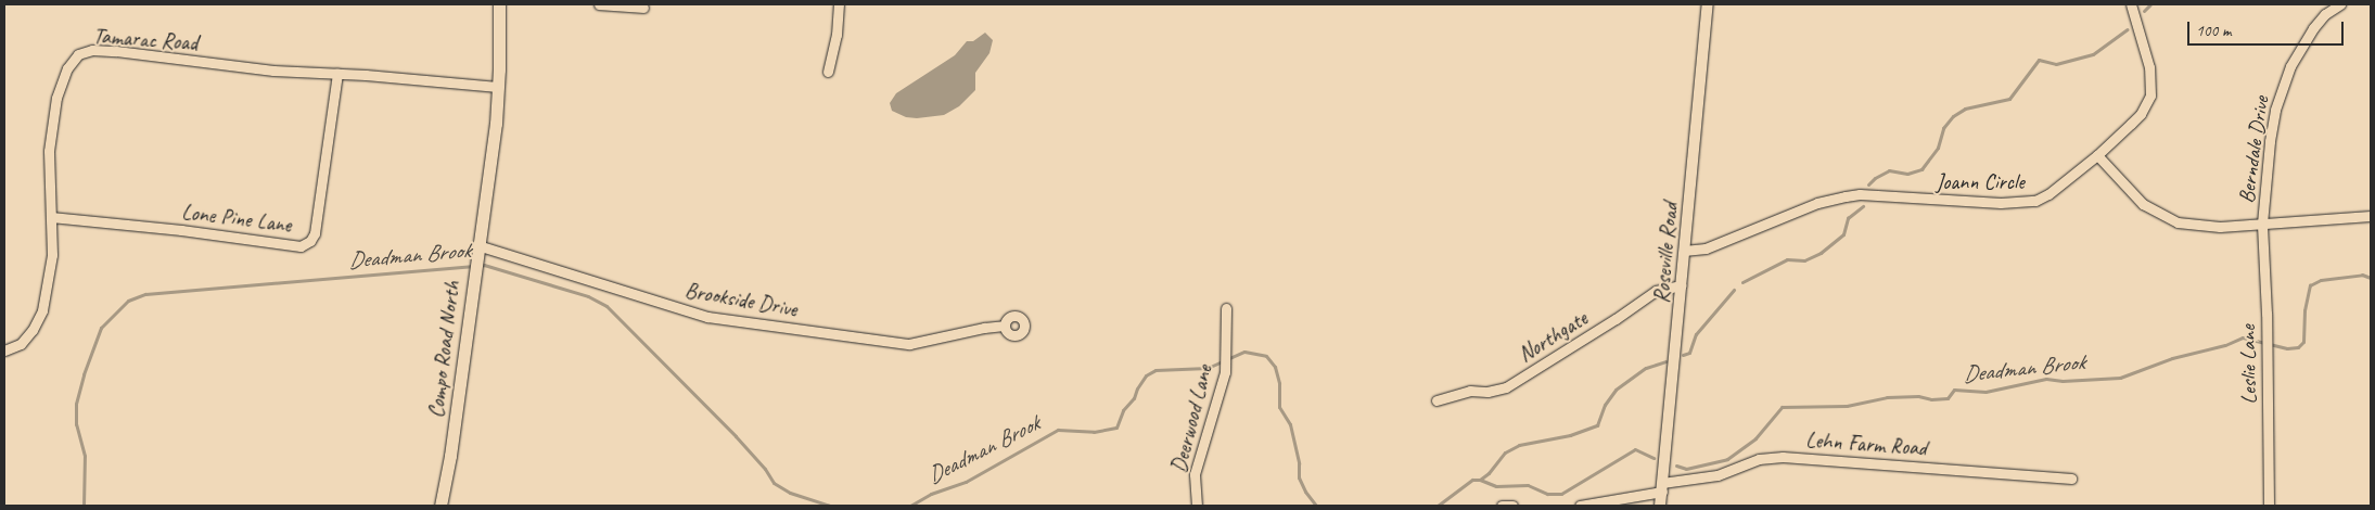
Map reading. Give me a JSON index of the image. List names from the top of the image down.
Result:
{
  "streets": {
    "main road": ["Compo Road North"],
    "street": [
      "Tamarac Road",
      "Berndale Drive",
      "Joann Circle",
      "Lone Pine Lane",
      "Roseville Road",
      "Brookside Drive",
      "Northgate",
      "Leslie Lane",
      "Deerwood Lane",
      "Lehn Farm Road"
    ]
  },
  "crossings": [
    ["Tamarac Road", "Lone Pine Lane"],
    ["Tamarac Road", "Compo Road North"],
    ["Berndale Drive", "Joann Circle"],
    ["Berndale Drive", "Leslie Lane"],
    ["Joann Circle", "Roseville Road"],
    ["Roseville Road", "Northgate"],
    ["Roseville Road", "Lehn Farm Road"],
    ["Brookside Drive", "Compo Road North"]
  ],
  "water": ["Deadman Brook"],
  "scale_bar": "100 m"
}
